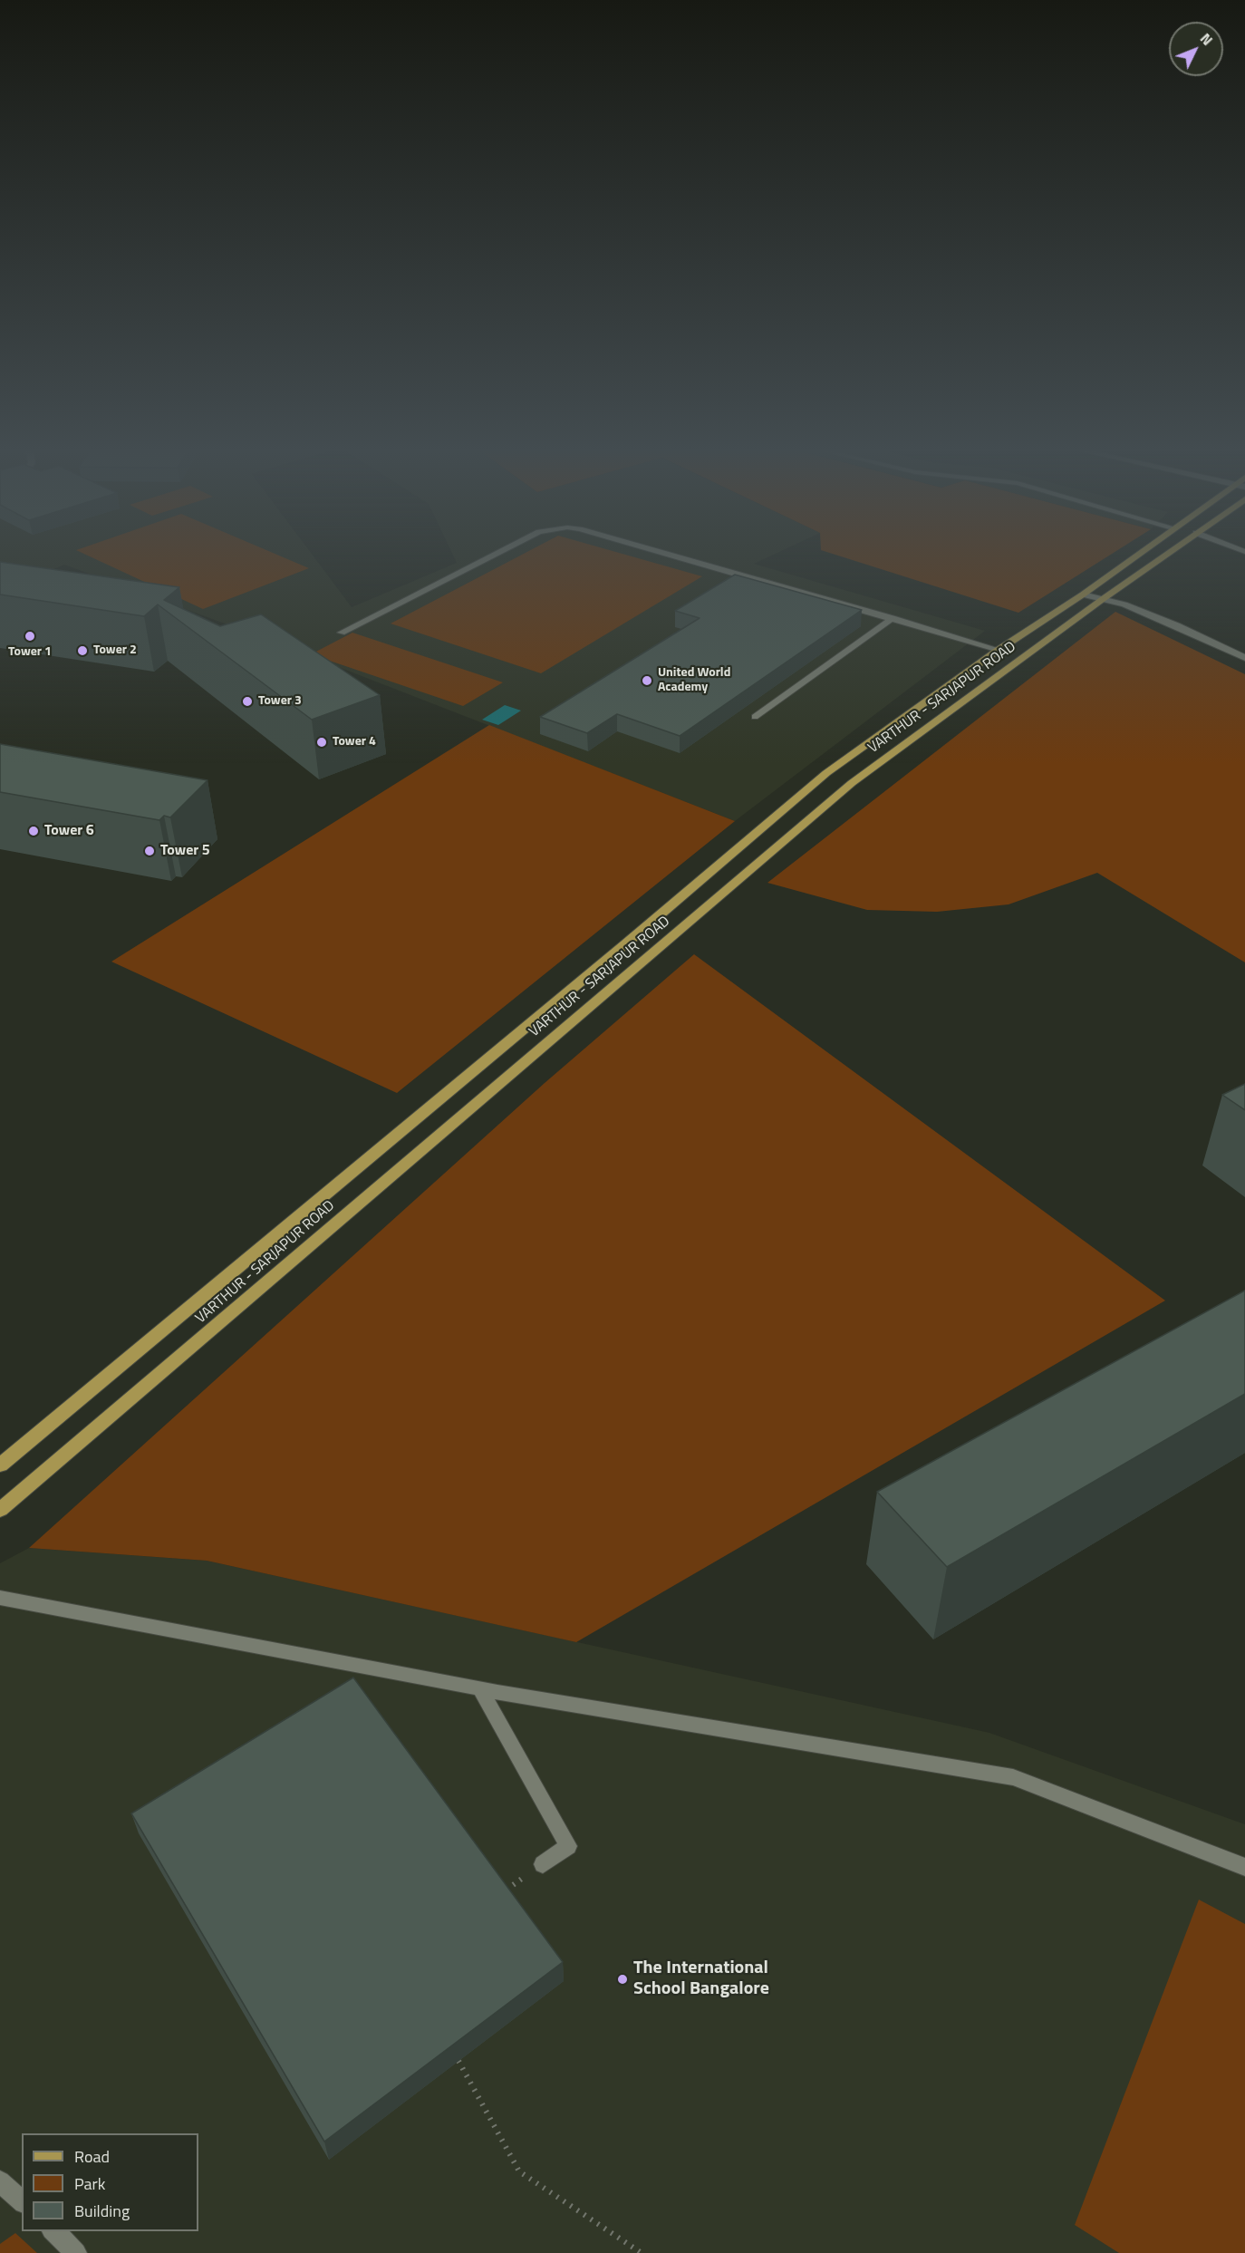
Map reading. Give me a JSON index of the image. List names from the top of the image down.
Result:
{
  "streets": {
    "main road": ["VARTHUR - SARJAPUR ROAD"]
  },
  "places": [
    "Tower 1",
    "Tower 2",
    "United World Academy",
    "Tower 3",
    "Tower 4",
    "Tower 6",
    "Tower 5",
    "The International School Bangalore"
  ],
  "legend": ["Road", "Park", "Building"],
  "north": "top right"
}
